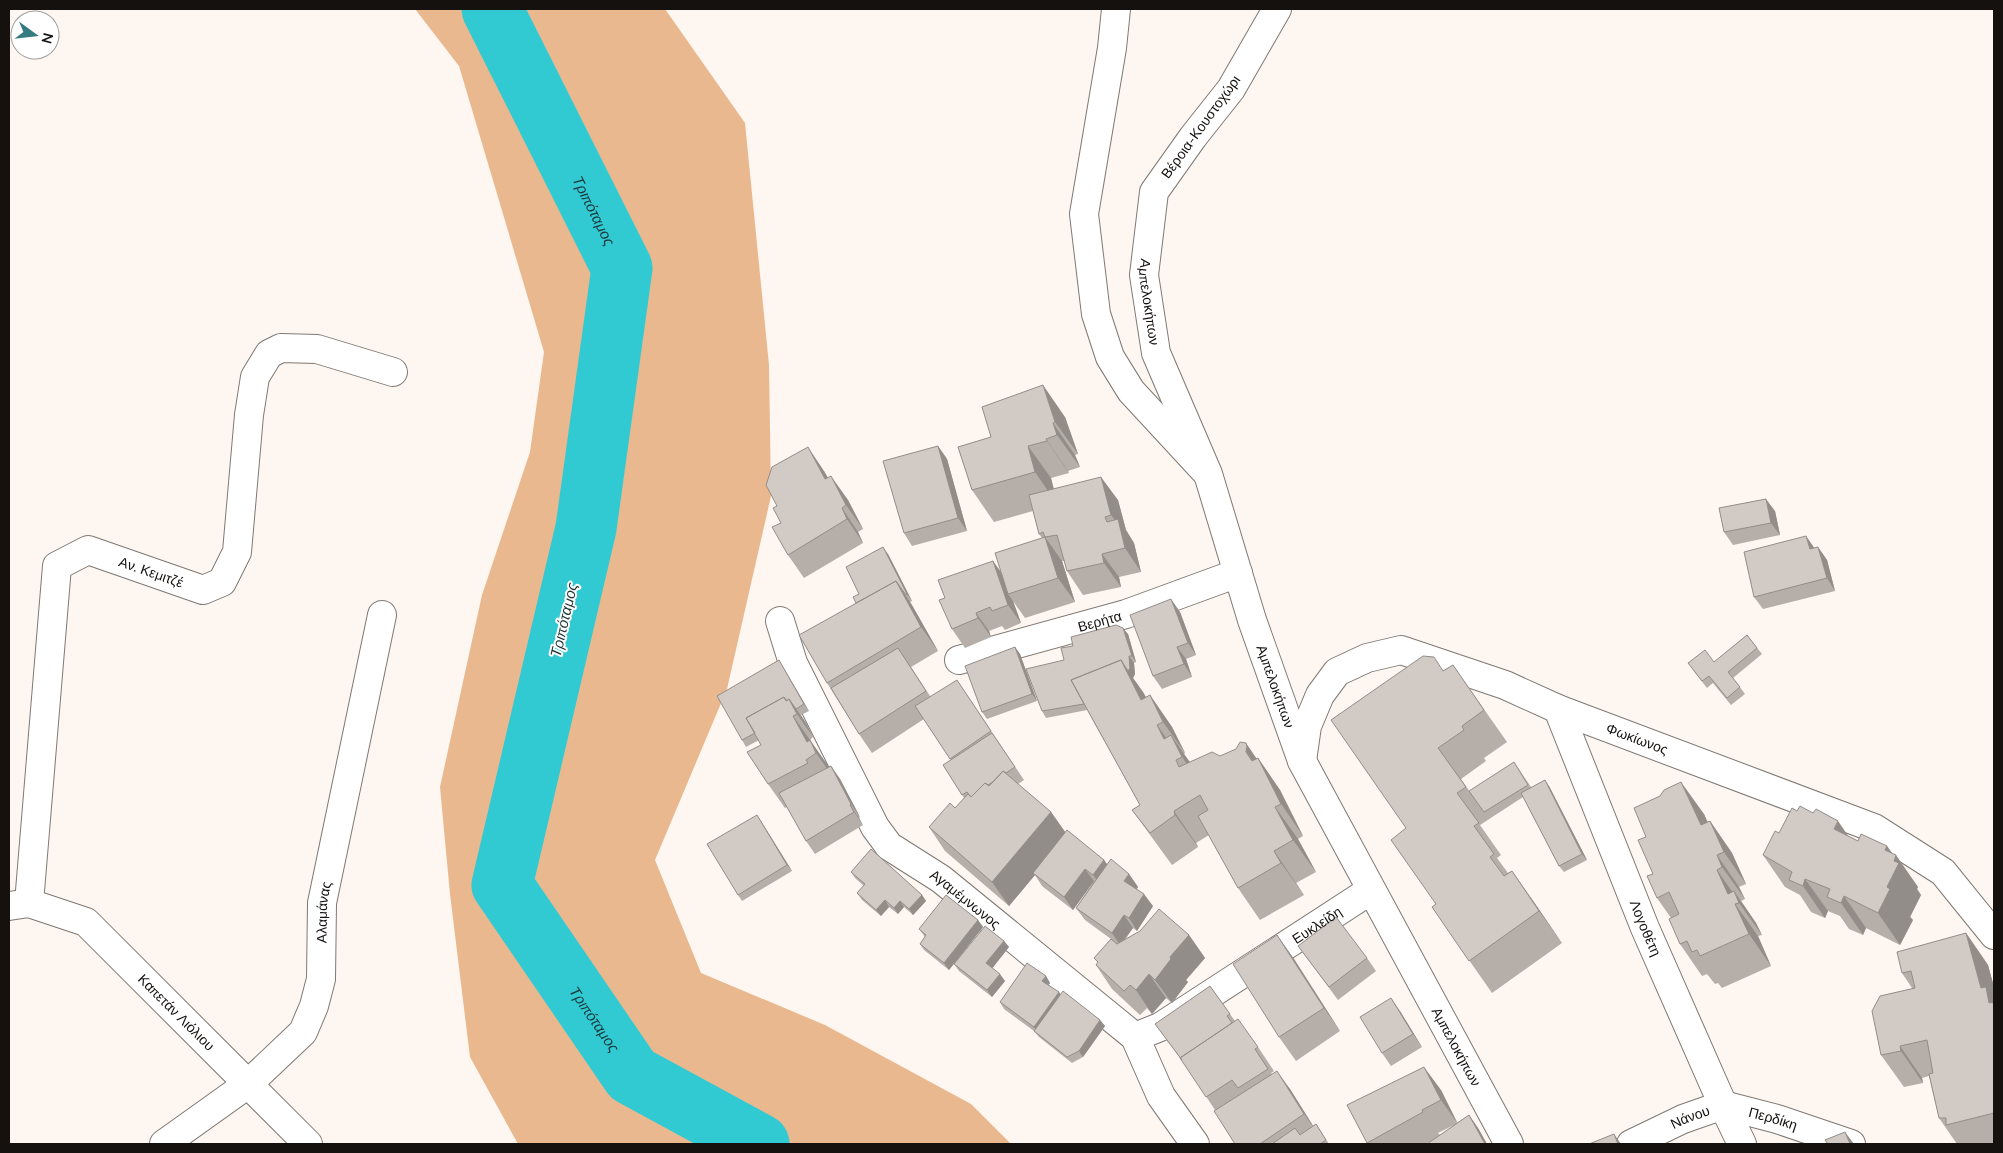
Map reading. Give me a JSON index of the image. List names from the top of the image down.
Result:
{
  "streets": {
    "street": [
      "Βέροια-Κουστοχώρι",
      "Αμπελοκήπων",
      "Αν. Κεμιτζέ",
      "Βερήτα",
      "Φωκίωνος",
      "Αγαμέμνωνος",
      "Αλαμάνας",
      "Ευκλείδη",
      "Λογοθέτη",
      "Καπετάν Λιόλιου",
      "Νάνου",
      "Περδίκη"
    ]
  },
  "crossings": [
    ["Βέροια-Κουστοχώρι", "Αμπελοκήπων"],
    ["Αμπελοκήπων", "Βερήτα"],
    ["Αμπελοκήπων", "Φωκίωνος"],
    ["Αμπελοκήπων", "Ευκλείδη"],
    ["Αν. Κεμιτζέ", "Καπετάν Λιόλιου"],
    ["Φωκίωνος", "Λογοθέτη"],
    ["Αγαμέμνωνος", "Ευκλείδη"],
    ["Αλαμάνας", "Καπετάν Λιόλιου"],
    ["Λογοθέτη", "Νάνου"],
    ["Λογοθέτη", "Περδίκη"],
    ["Νάνου", "Περδίκη"]
  ],
  "water": ["Τριπόταμος"],
  "north": "right"
}
